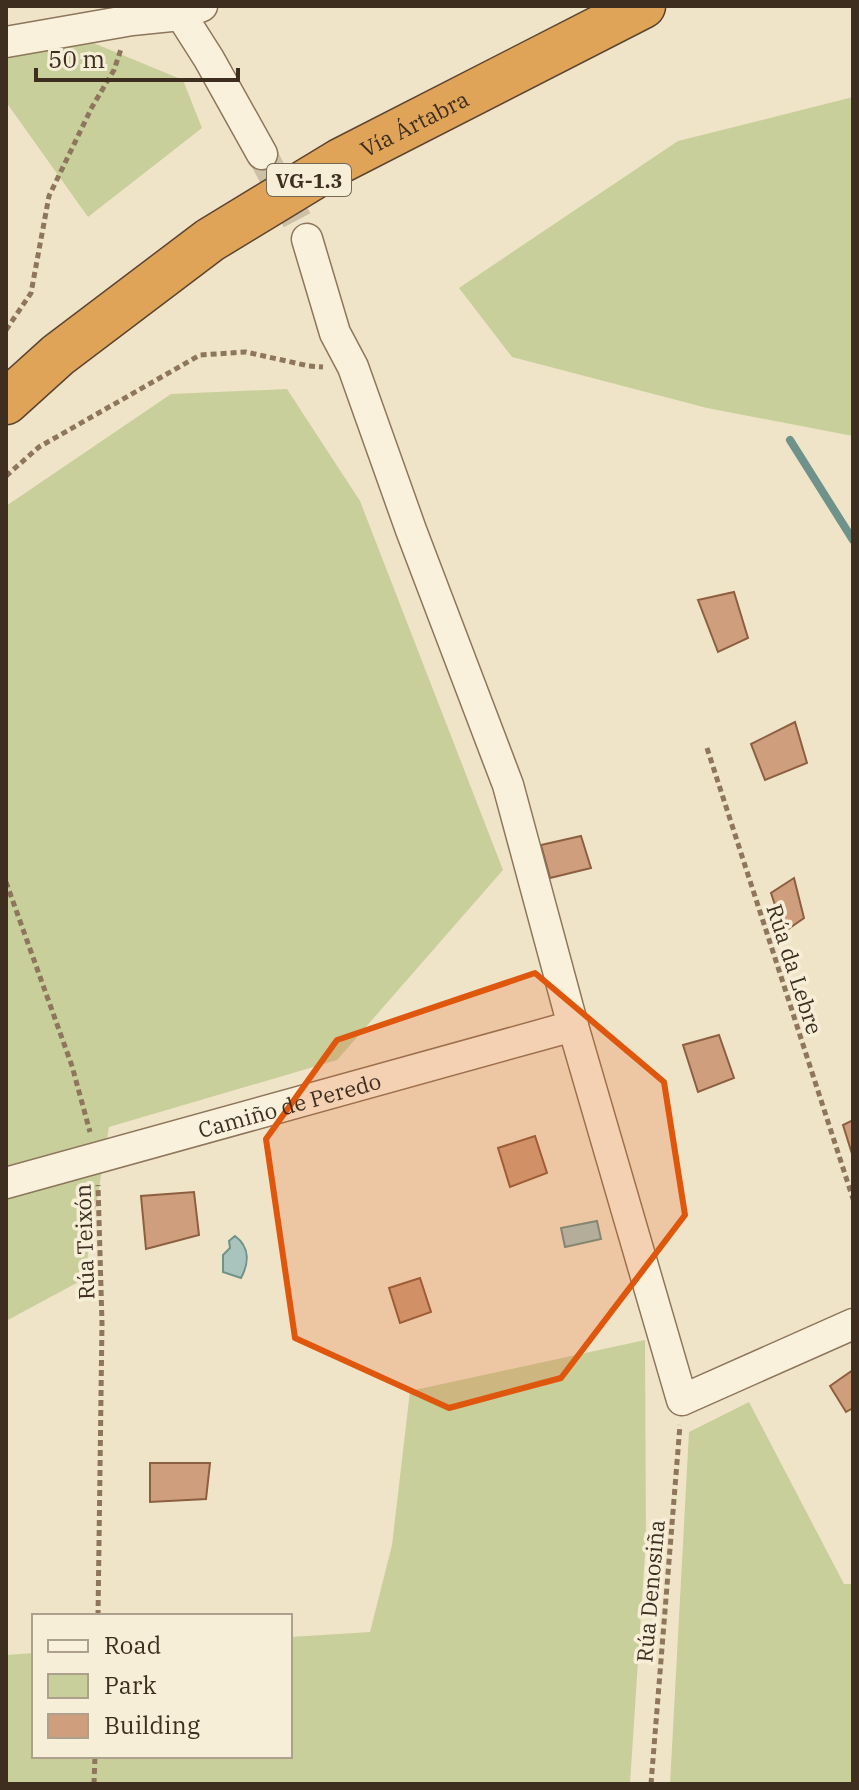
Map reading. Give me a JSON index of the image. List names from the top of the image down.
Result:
{
  "streets": {
    "highway": ["Vía Ártabra", "VG-1.3"],
    "street": ["Camiño de Peredo"],
    "path": ["Rúa da Lebre", "Rúa Teixón", "Rúa Denosiña"]
  },
  "crossings": [
    ["Camiño de Peredo", "Rúa Teixón"]
  ],
  "legend": ["Road", "Park", "Building"],
  "scale_bar": "50 m"
}
